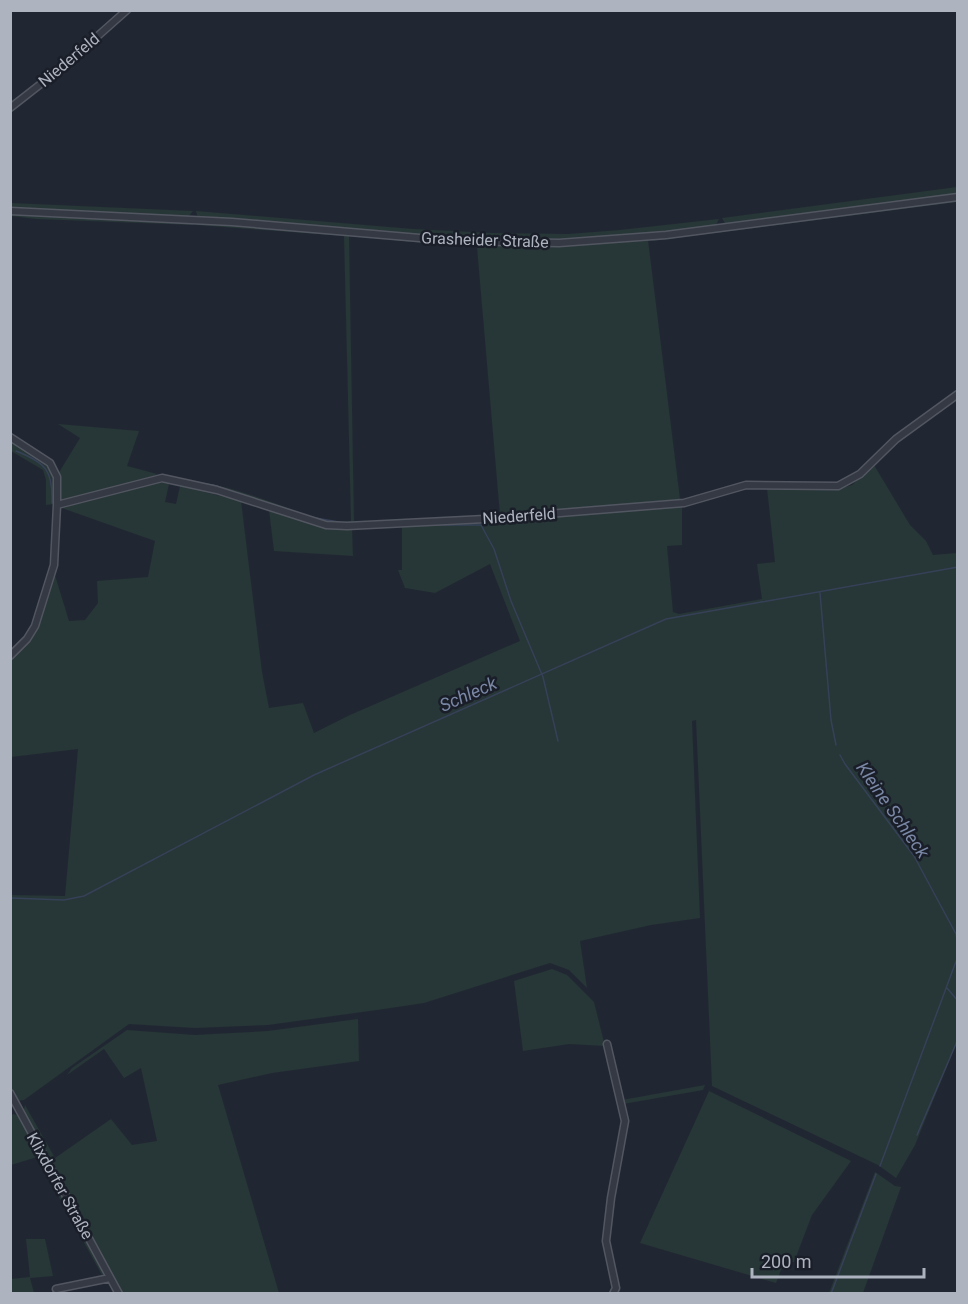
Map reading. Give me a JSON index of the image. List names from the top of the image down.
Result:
{
  "streets": {
    "street": ["Niederfeld", "Grasheider Straße", "Klixdorfer Straße"]
  },
  "water": ["Schleck", "Kleine Schleck"],
  "scale_bar": "200 m"
}
